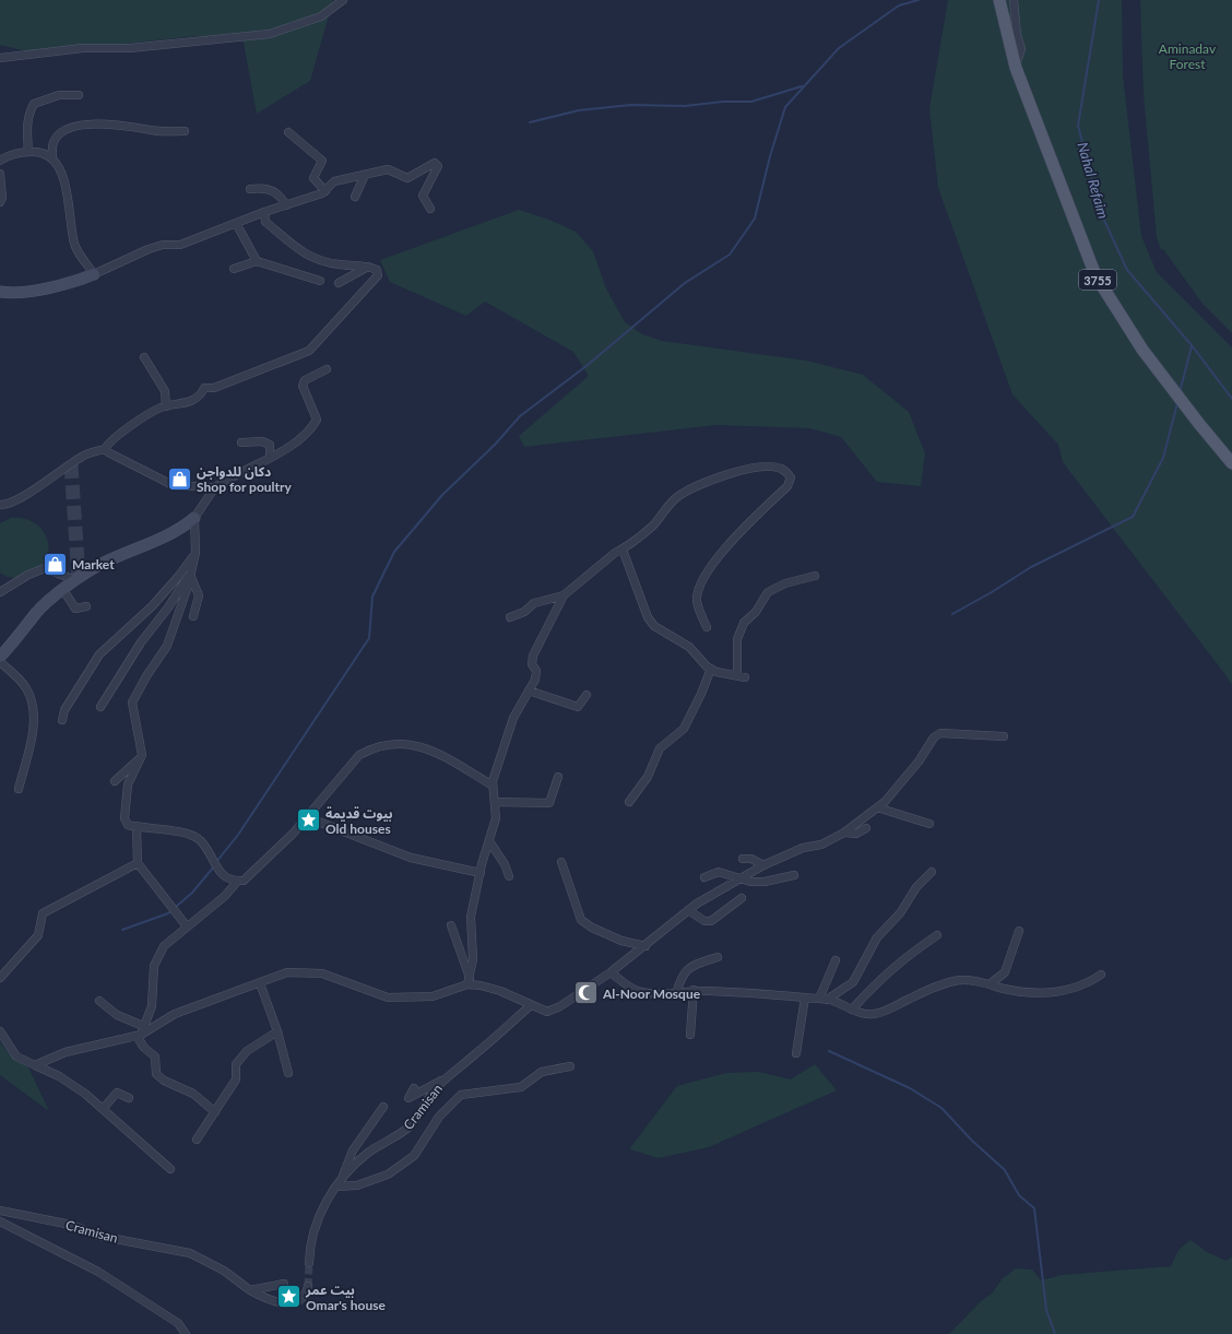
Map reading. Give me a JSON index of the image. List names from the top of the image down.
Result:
{
  "streets": {
    "main road": ["3755"],
    "street": ["Cramisan"]
  },
  "water": ["Nahal Refaim"],
  "parks": ["Aminadav Forest"],
  "places": {
    "shop": ["دكان للدواجن Shop for poultry", "Market"],
    "place": ["بيوت قديمة Old houses", "بيت عمر Omar's house"],
    "mosque": ["Al-Noor Mosque"]
  }
}
